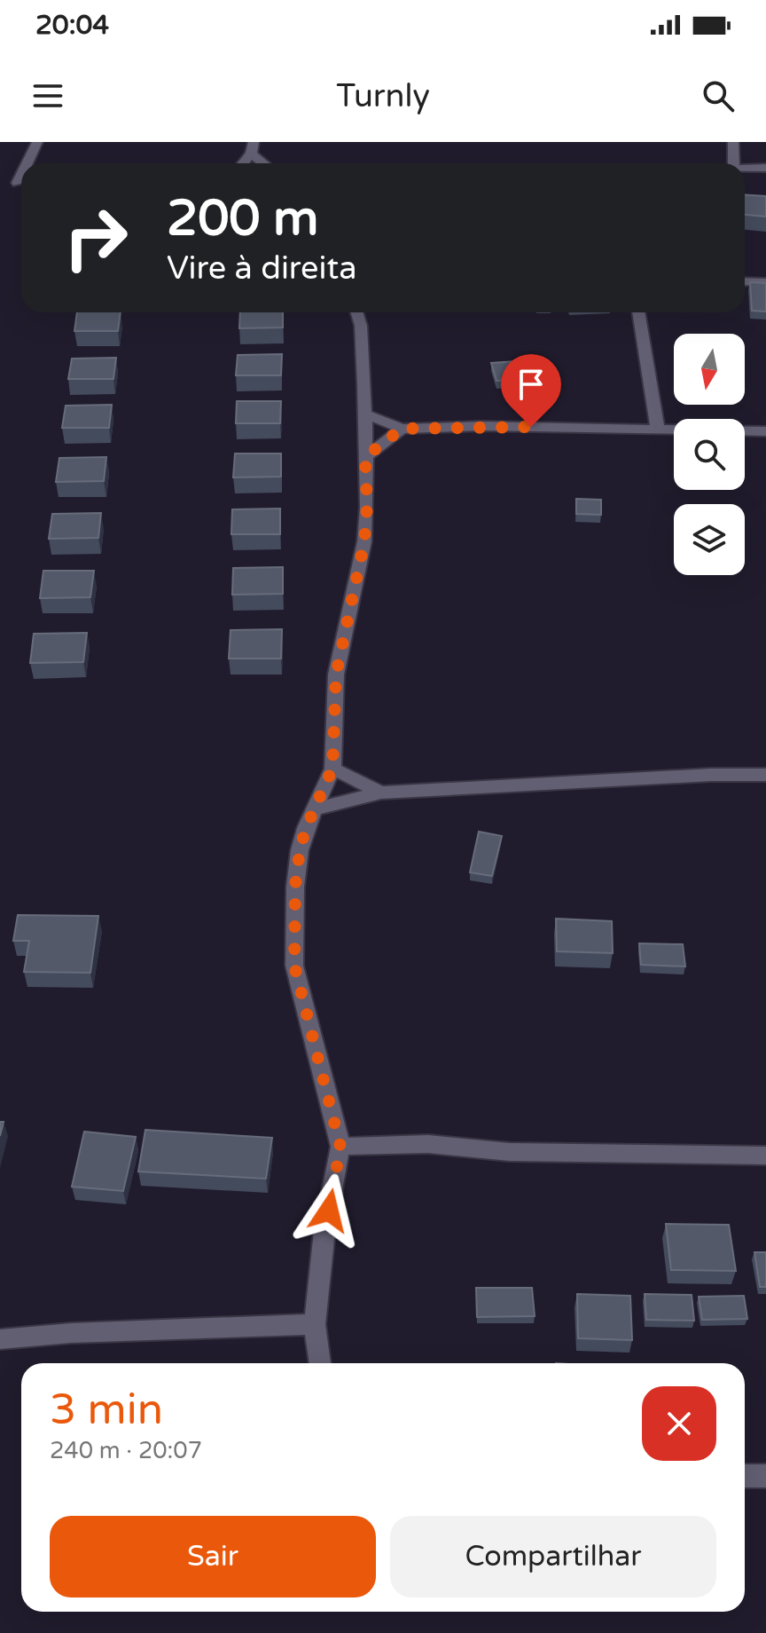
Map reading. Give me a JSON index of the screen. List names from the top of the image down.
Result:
{
  "north": "bottom",
  "page": {
    "status": "20:04",
    "header": "Turnly",
    "turn": ["200 m", "Vire à direita"],
    "heading": ["3 min", "240 m · 20:07"],
    "buttons": ["Sair", "Compartilhar"]
  }
}
